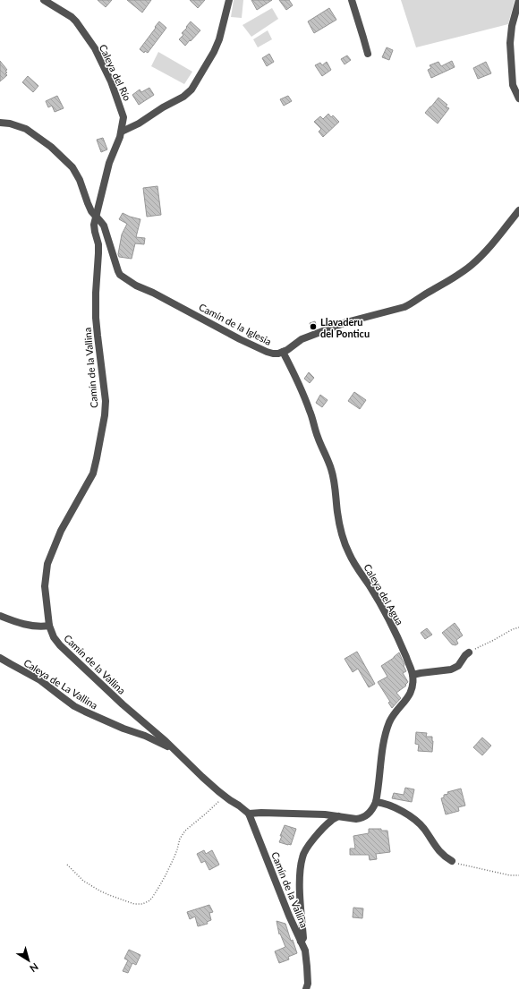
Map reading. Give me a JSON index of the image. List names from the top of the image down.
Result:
{
  "streets": {
    "street": [
      "Caleya del Río",
      "Camín de la Iglesia",
      "Camín de la Vallina",
      "Caleya del Agua",
      "Caleya de La Vallina"
    ]
  },
  "crossings": [
    ["Caleya del Río", "Camín de la Vallina"],
    ["Camín de la Iglesia", "Camín de la Vallina"],
    ["Camín de la Iglesia", "Caleya del Agua"],
    ["Camín de la Vallina", "Caleya del Agua"],
    ["Camín de la Vallina", "Caleya de La Vallina"]
  ],
  "places": ["Llavaderu del Ponticu"],
  "north": "bottom right"
}
